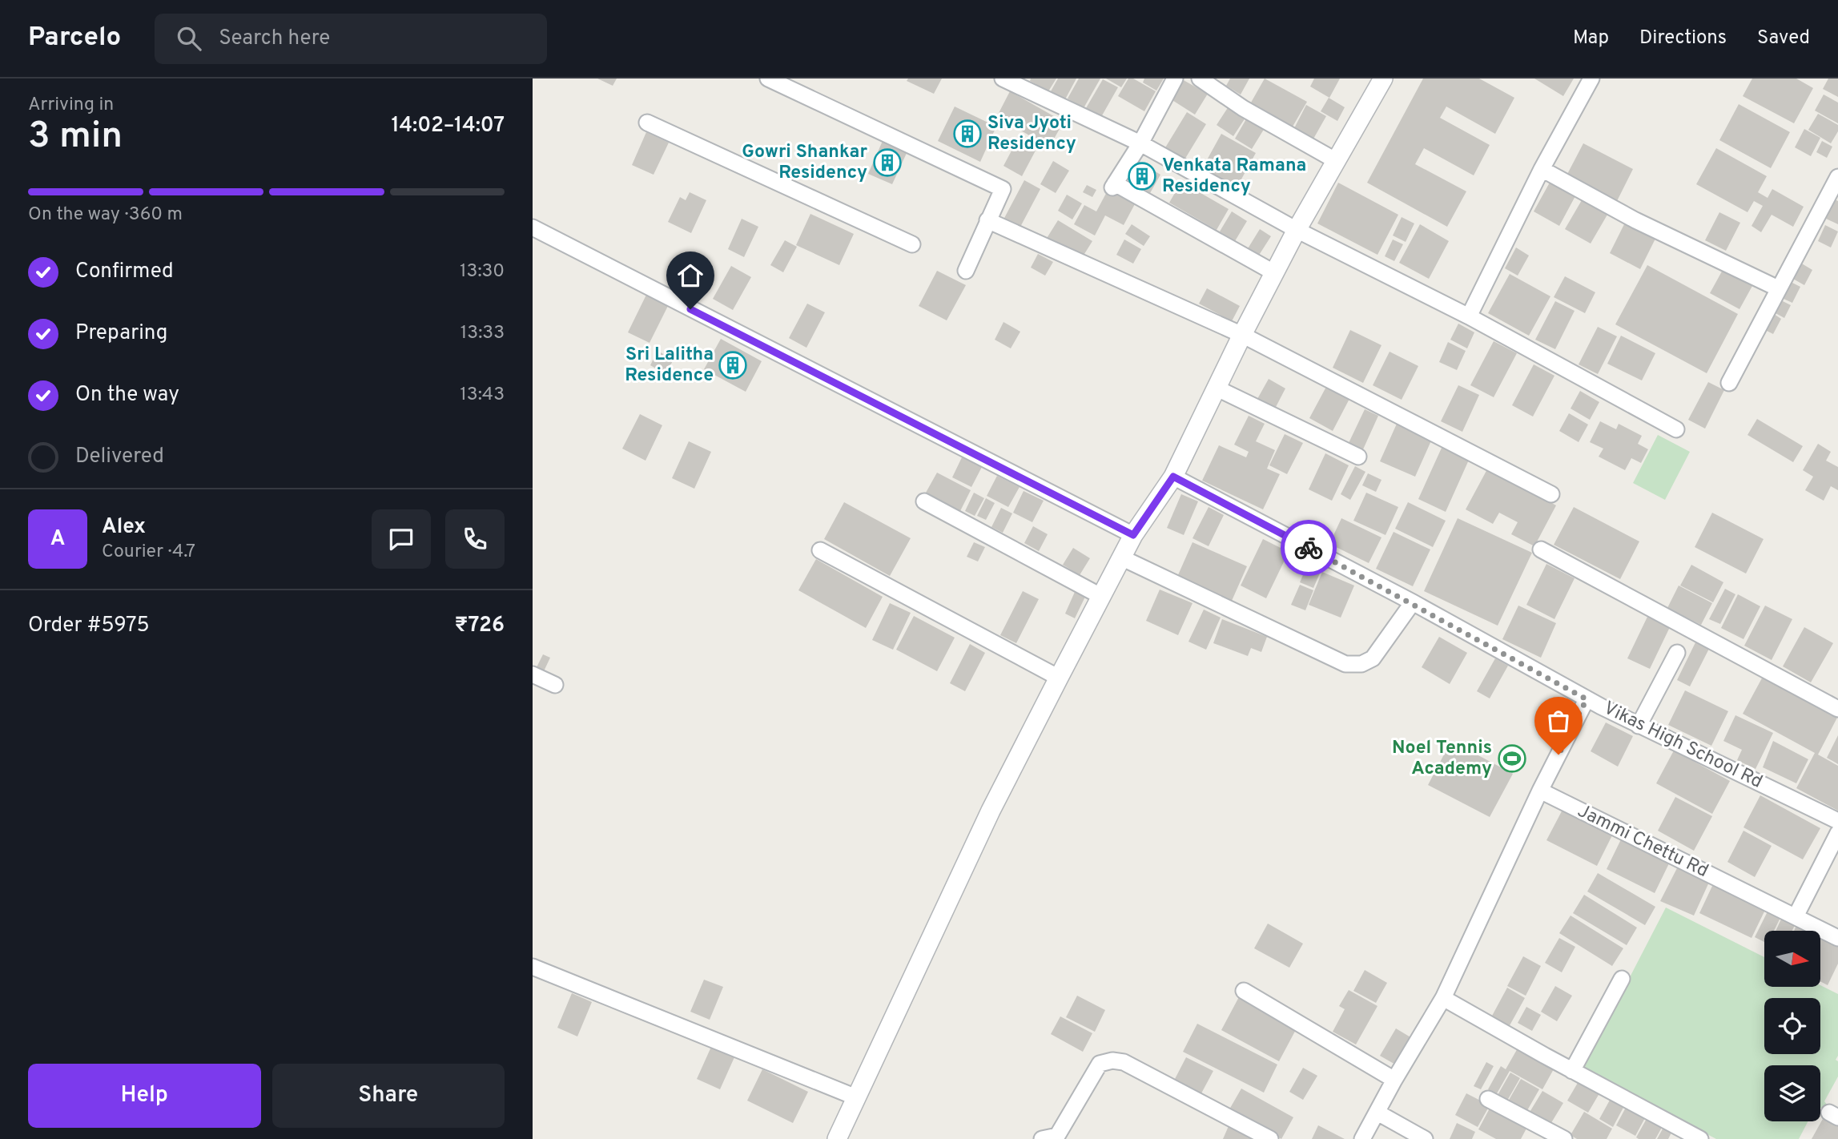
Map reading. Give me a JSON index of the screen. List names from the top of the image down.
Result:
{
  "streets": {
    "street": ["Vikas High School Rd", "Jammi Chettu Rd"]
  },
  "places": {
    "building": [
      "Siva Jyoti Residency",
      "Gowri Shankar Residency",
      "Venkata Ramana Residency",
      "Sri Lalitha Residence"
    ],
    "sports": ["Noel Tennis Academy"]
  },
  "north": "right",
  "page": {
    "header": "Parcelo",
    "search": "Search here",
    "nav": ["Map", "Directions", "Saved"],
    "heading": ["3 min", "Arriving in", "14:02–14:07"],
    "panel": [
      "Alex",
      "Courier · 4.7",
      "Order #5975",
      "₹726"
    ],
    "bar": "On the way · 360 m",
    "list": [
      ["Confirmed", "13:30"],
      ["Preparing", "13:33"],
      ["On the way", "13:43"],
      "Delivered"
    ],
    "round": "A",
    "buttons": ["Help", "Share"]
  }
}
